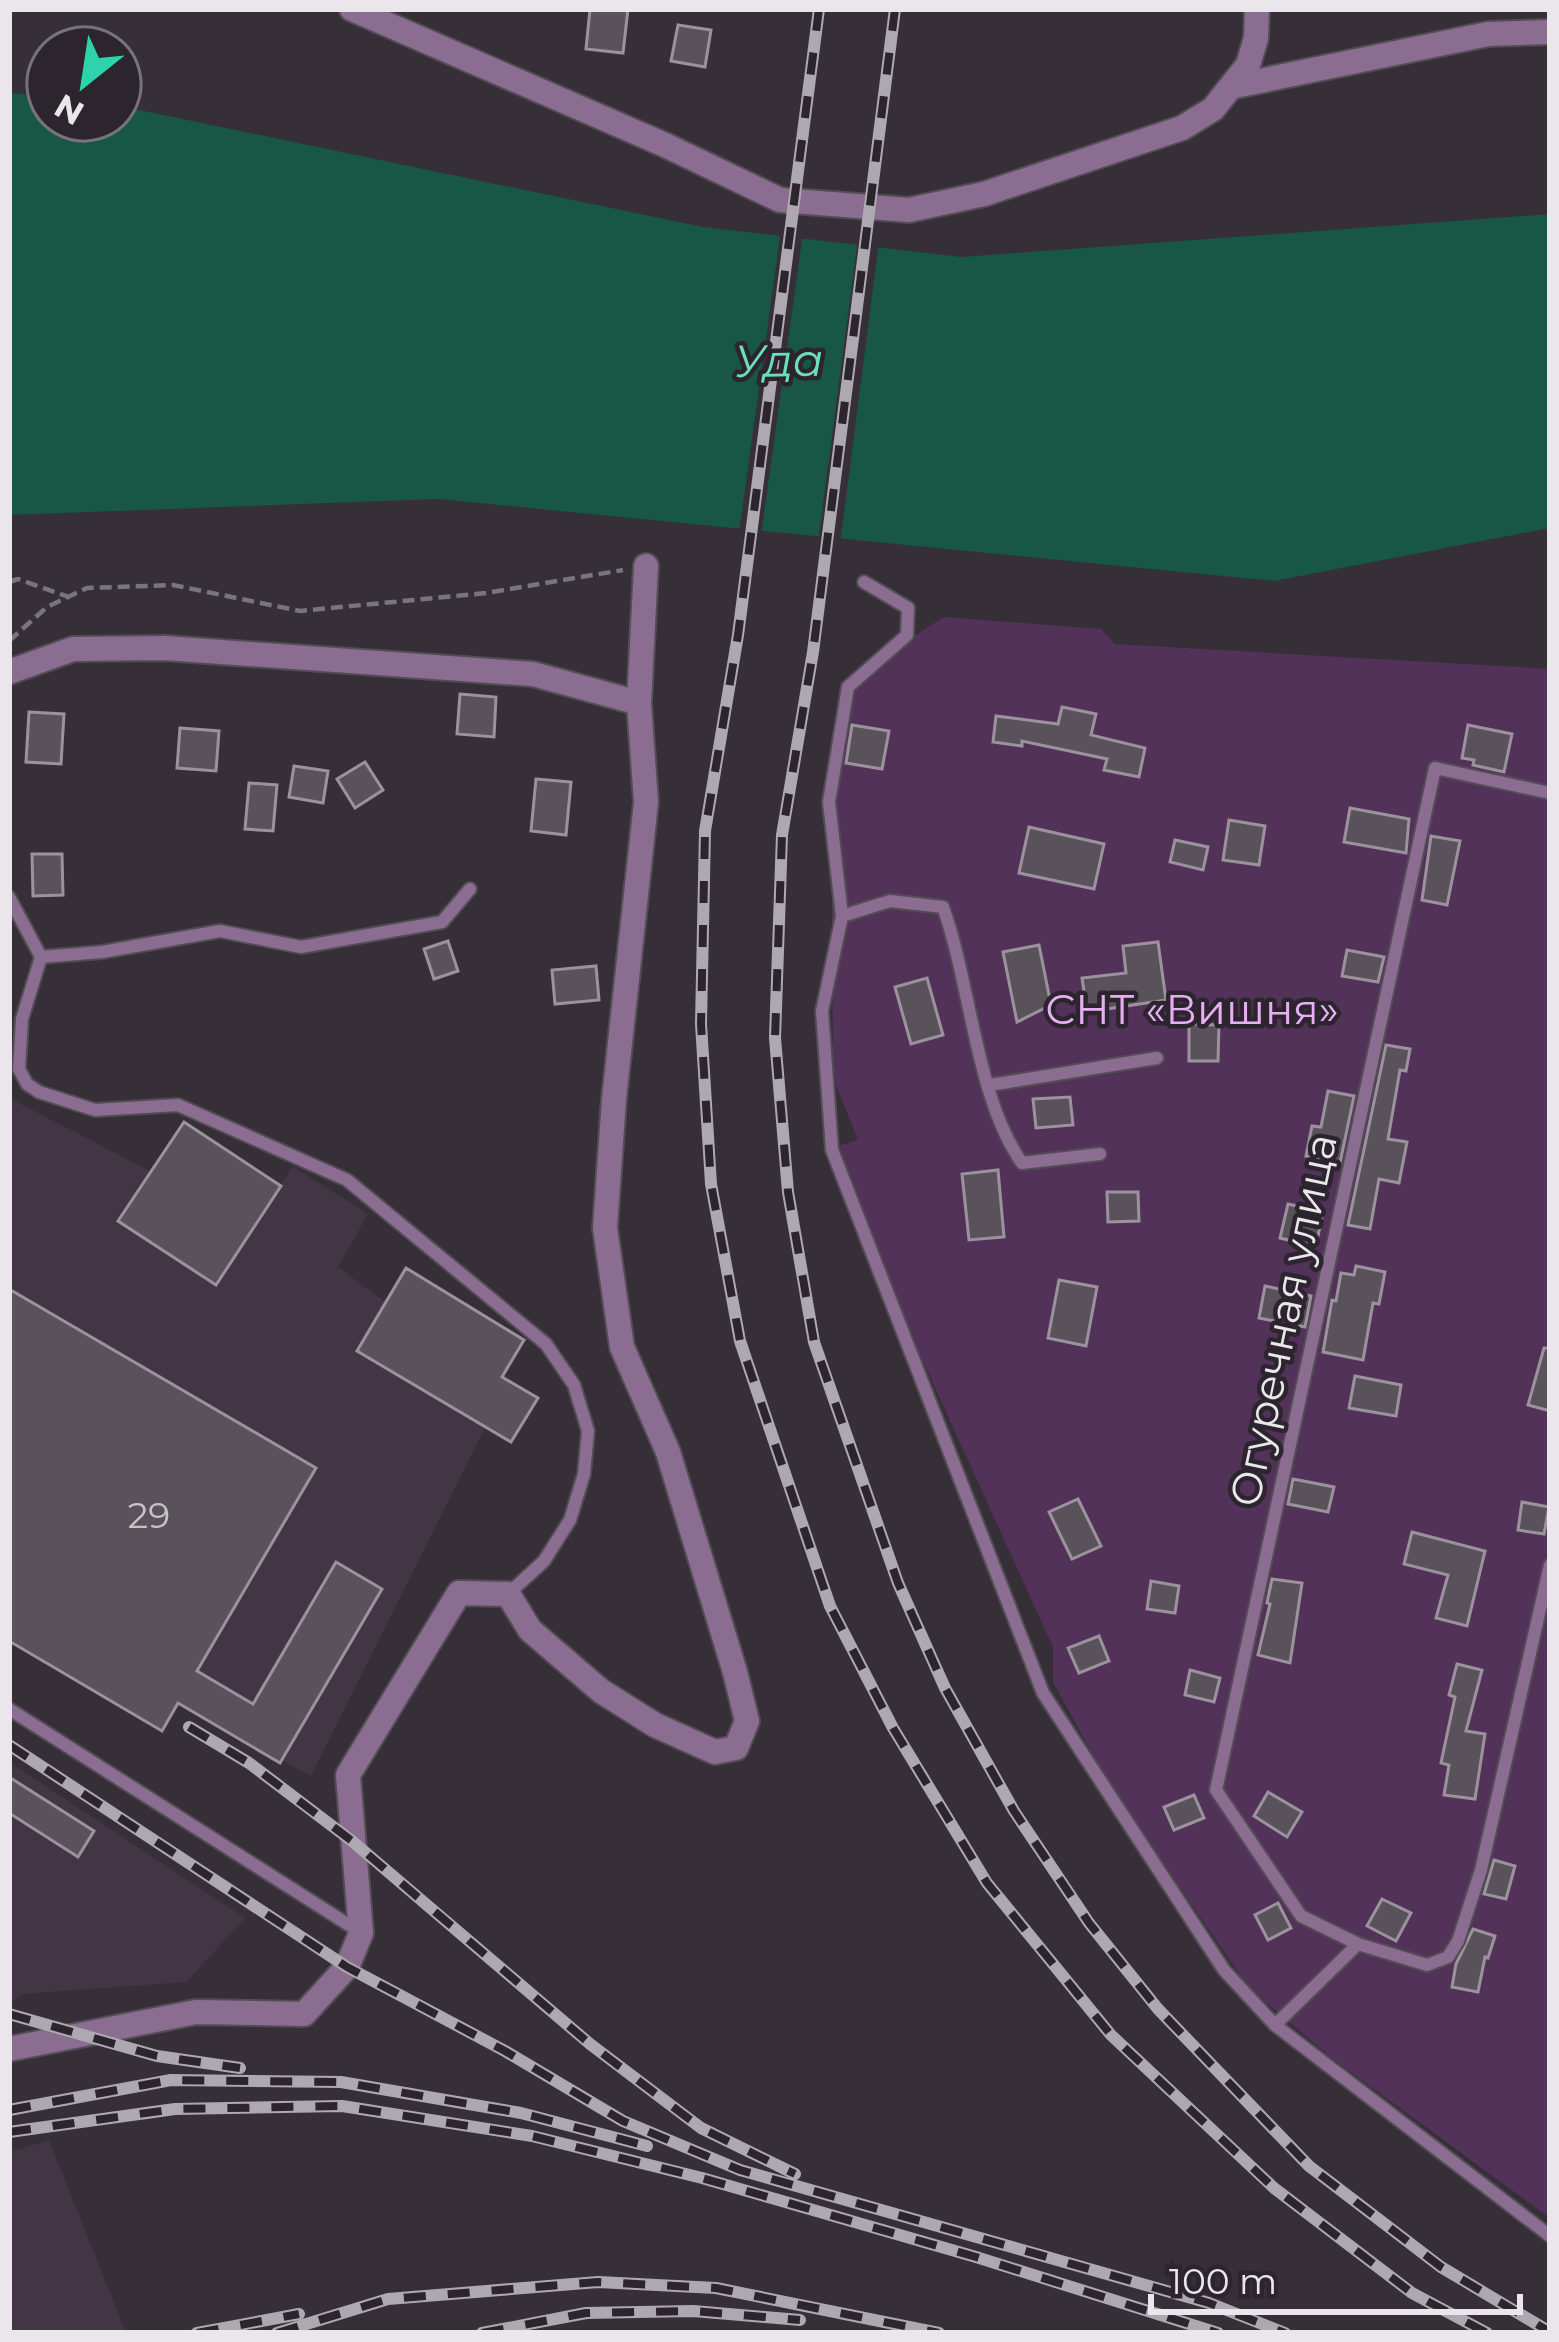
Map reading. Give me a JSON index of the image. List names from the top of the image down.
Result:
{
  "streets": {
    "lane": ["Огуречная улица"]
  },
  "water": ["Уда"],
  "parks": ["СНТ «Вишня»"],
  "house_numbers": ["29"],
  "scale_bar": "100 m",
  "north": "bottom left"
}
